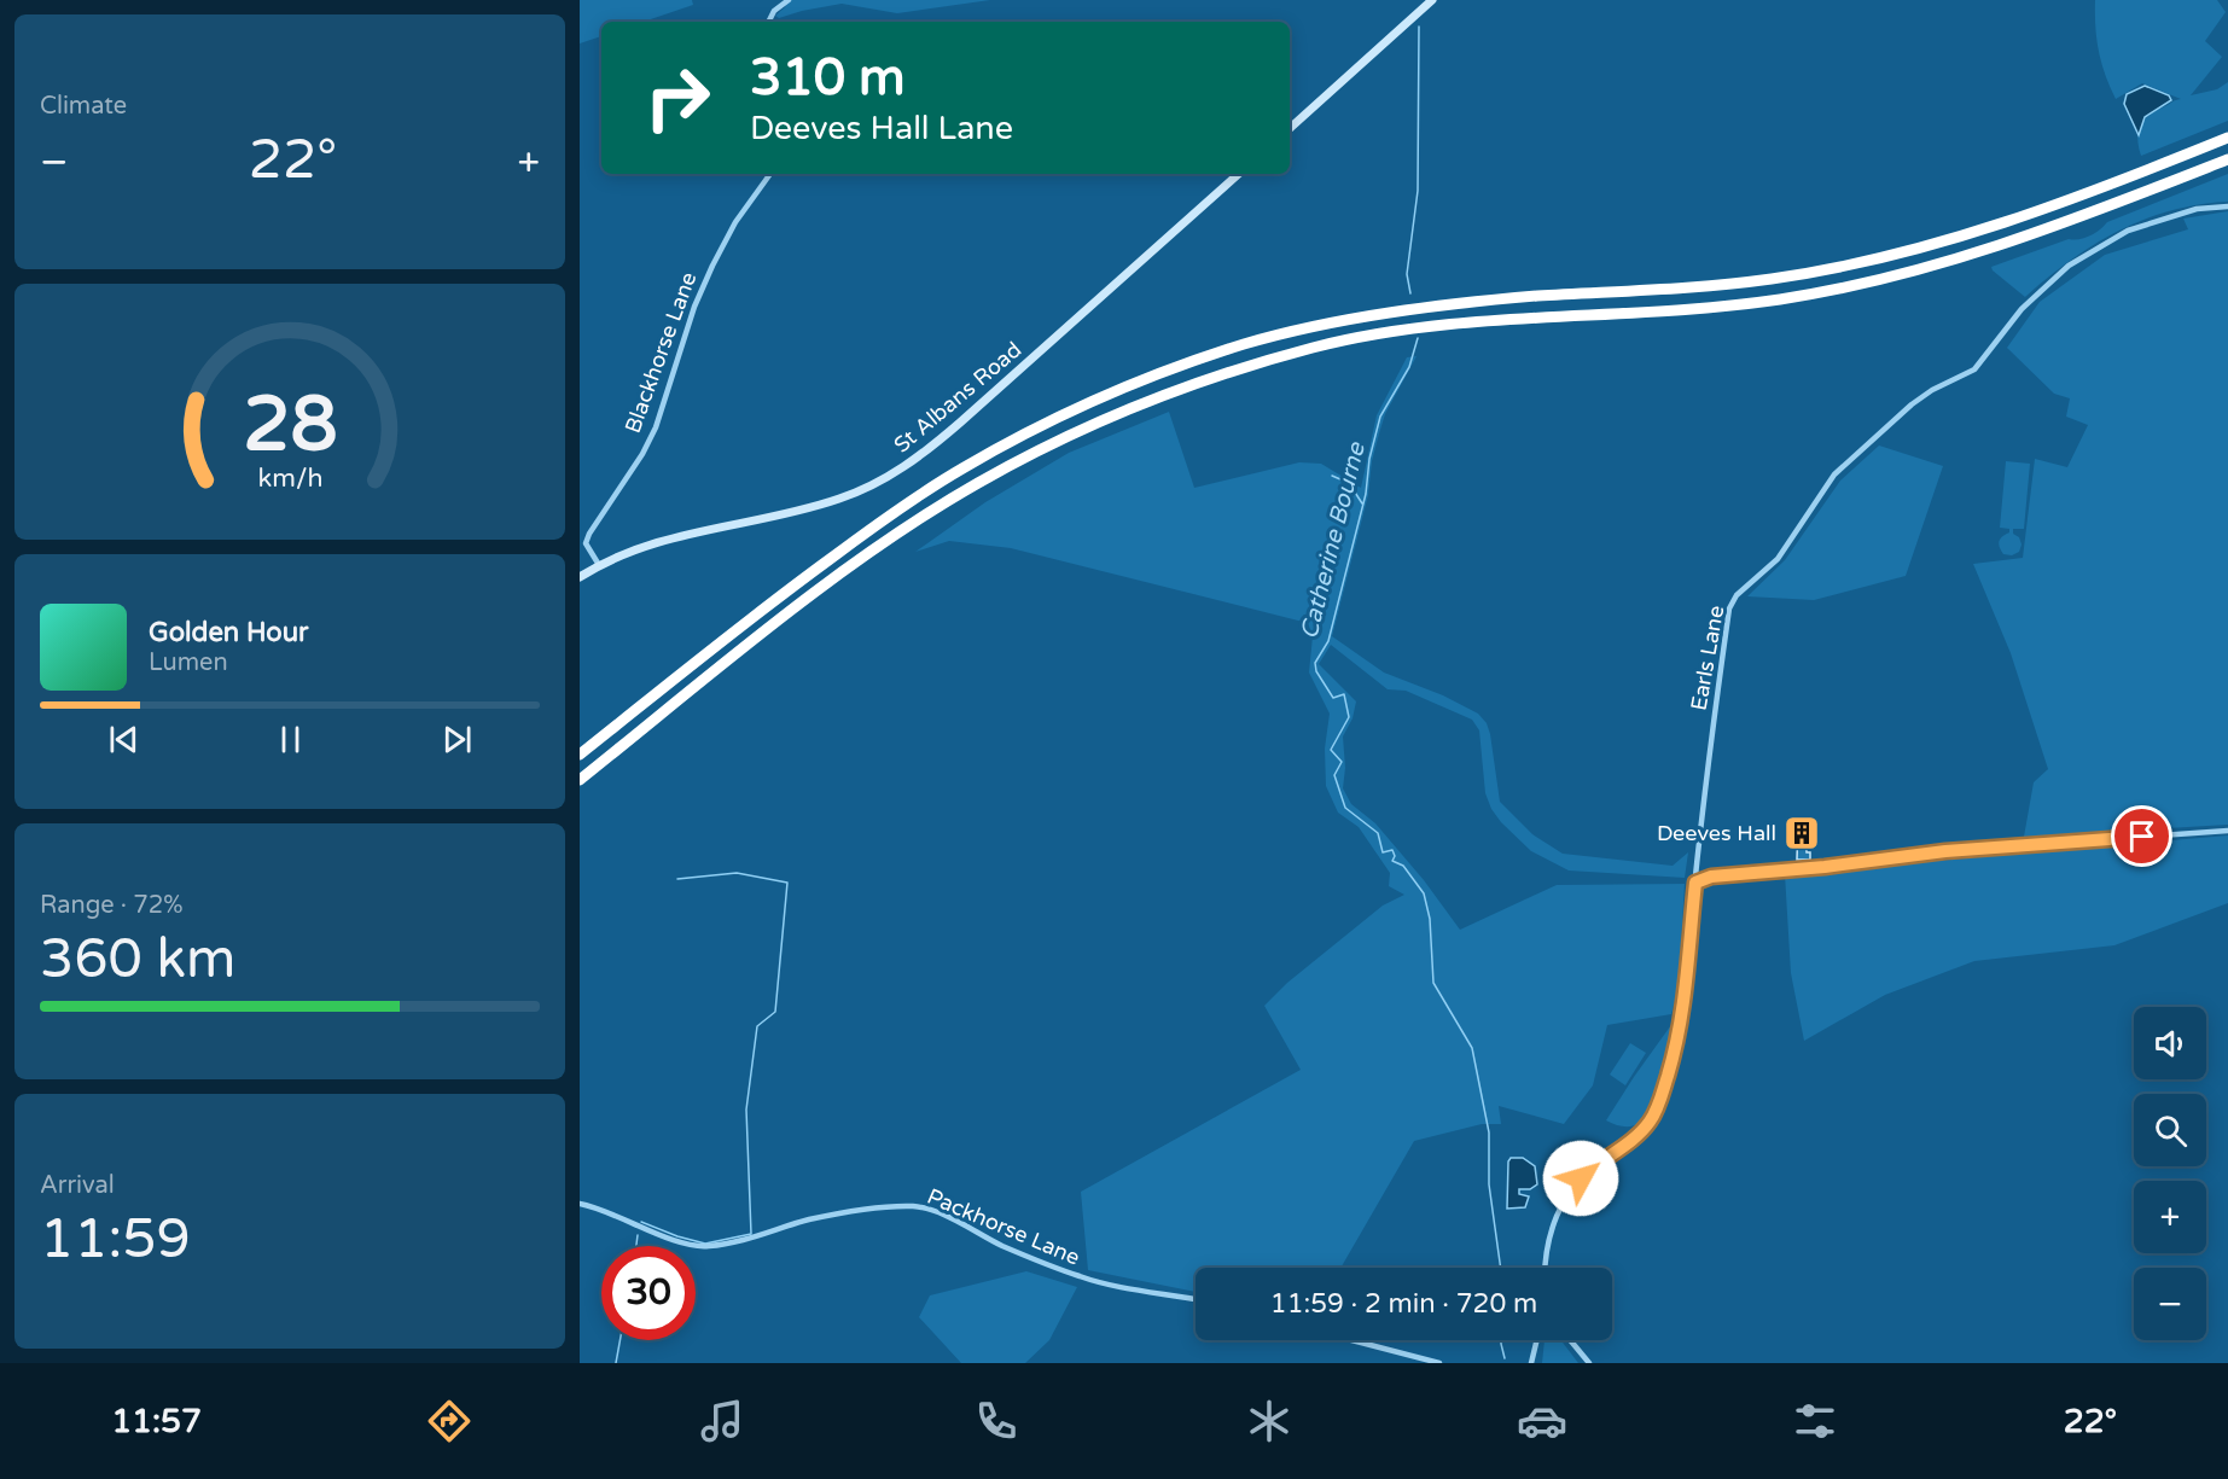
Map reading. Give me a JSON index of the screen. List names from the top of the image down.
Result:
{
  "streets": {
    "main road": ["St Albans Road"],
    "street": ["Blackhorse Lane", "Earls Lane", "Packhorse Lane"]
  },
  "crossings": [
    ["Blackhorse Lane", "St Albans Road"]
  ],
  "water": ["Catherine Bourne"],
  "places": {
    "building": ["Deeves Hall"]
  },
  "page": {
    "tile": [
      "Climate",
      ["Range · 72%", "360 km"],
      ["Arrival", "11:59"]
    ],
    "turn": ["310 m", "Deeves Hall Lane"],
    "heat": ["−", "22°", "+"],
    "song": ["Golden Hour", "Lumen"],
    "map_buttons": ["+", "−"],
    "limit": "30",
    "trip": "11:59 · 2 min · 720 m",
    "tabs": ["11:57", "22°"],
    "gauge": ["28", "km/h"]
  }
}
